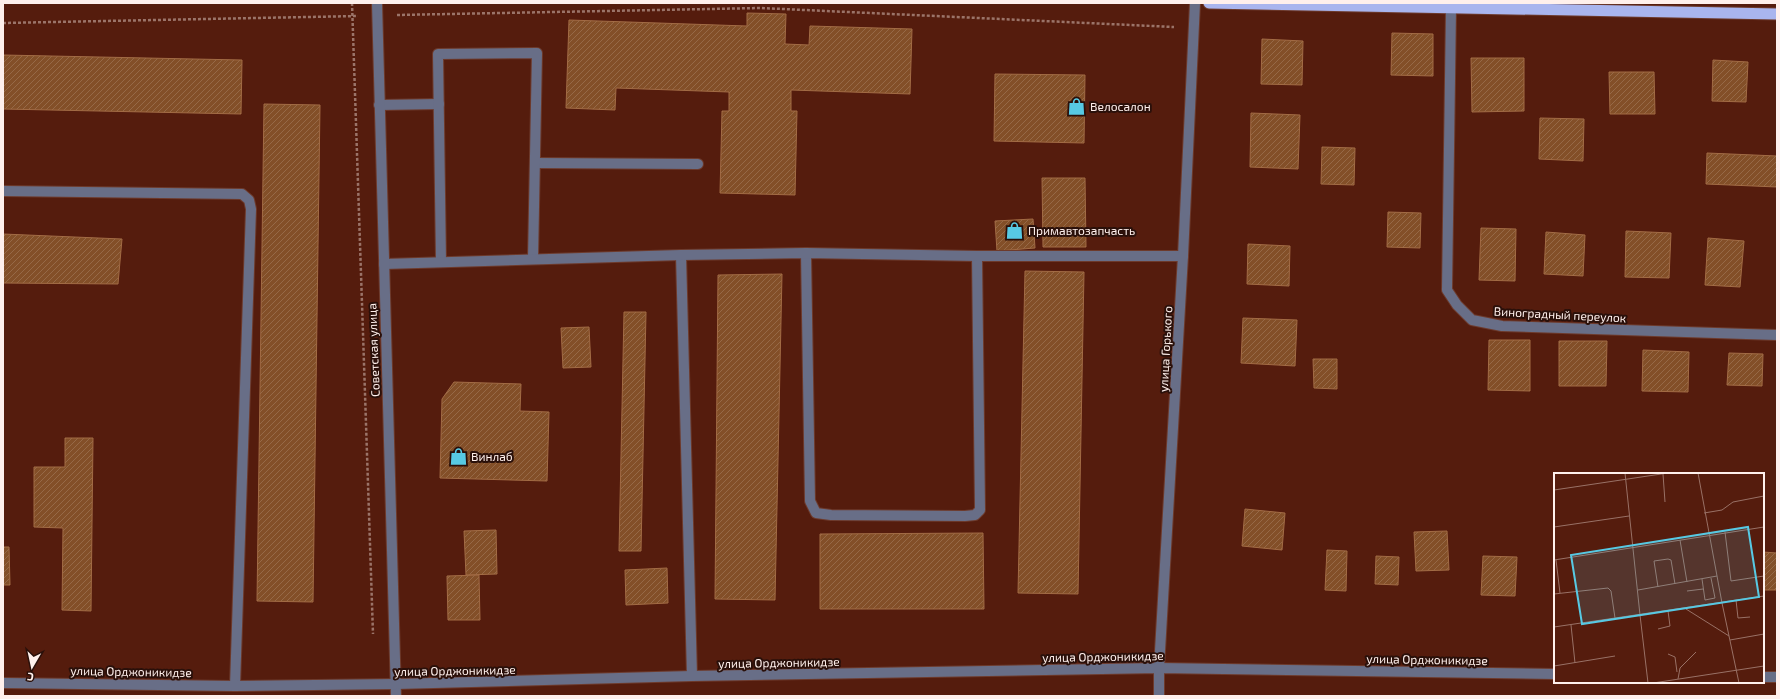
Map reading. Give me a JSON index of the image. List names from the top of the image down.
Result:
{
  "streets": {
    "street": [
      "Виноградный переулок",
      "улица Горького",
      "Советская улица",
      "улица Орджоникидзе"
    ]
  },
  "crossings": [
    ["улица Горького", "улица Орджоникидзе"],
    ["Советская улица", "улица Орджоникидзе"]
  ],
  "places": {
    "shop": ["Велосалон", "Примавтозапчасть", "Винлаб"]
  },
  "north": "bottom"
}
